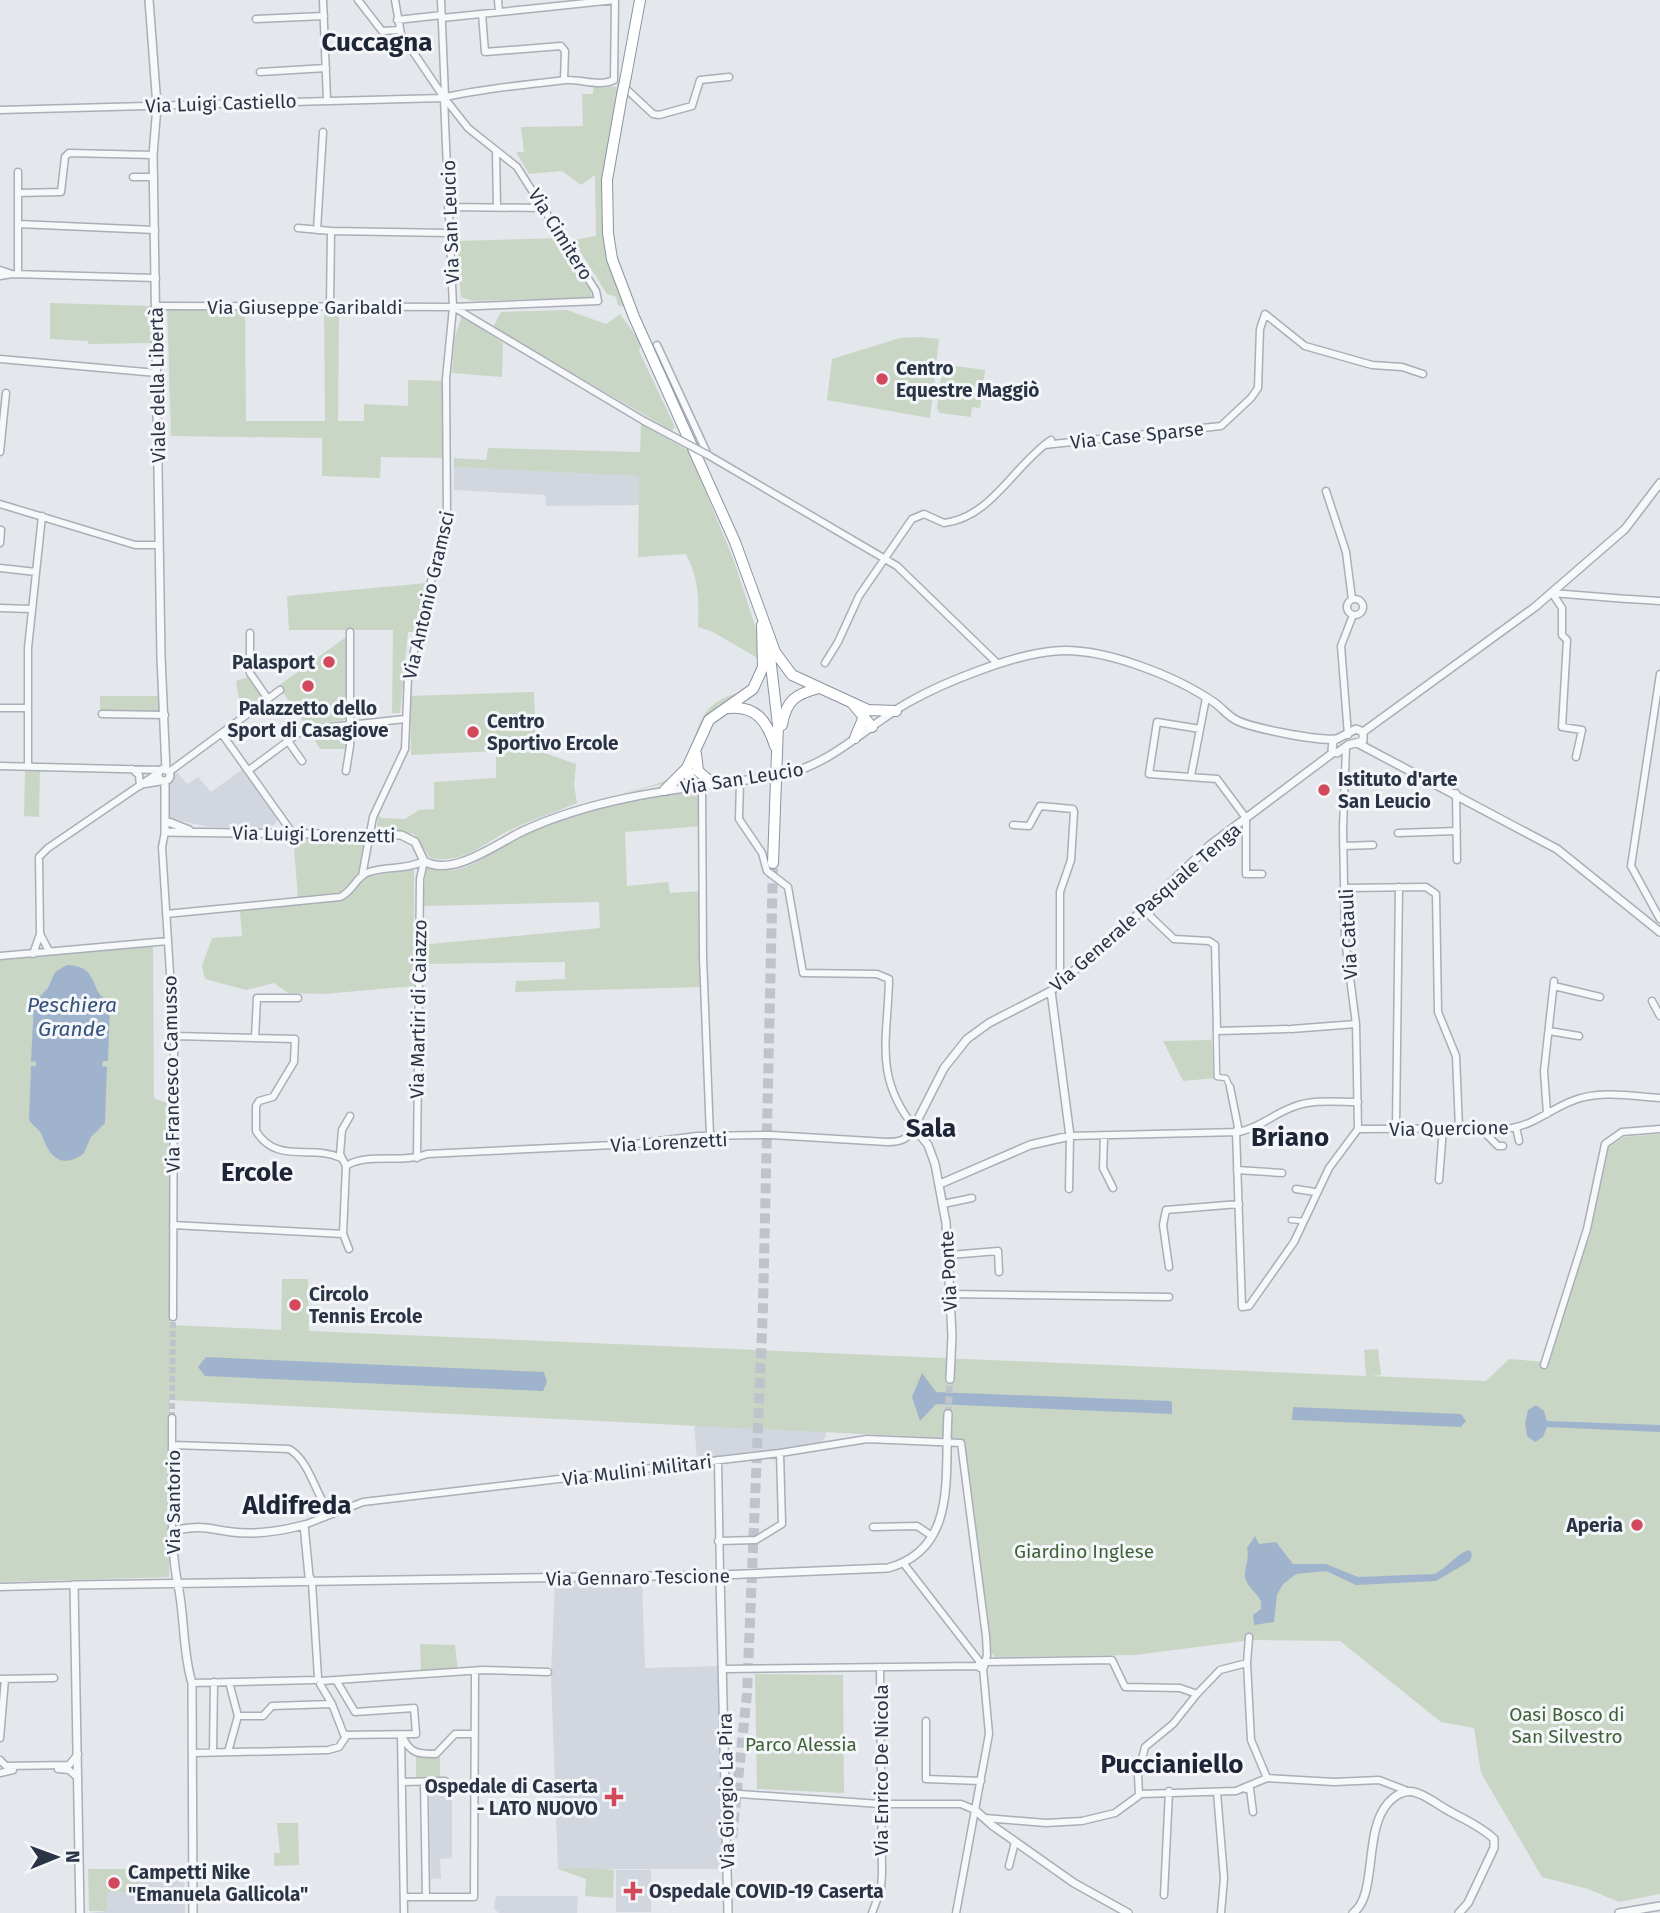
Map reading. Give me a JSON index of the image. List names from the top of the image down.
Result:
{
  "streets": {
    "street": [
      "Via Luigi Castiello",
      "Via San Leucio",
      "Via Cimitero",
      "Via Giuseppe Garibaldi",
      "Viale della Libertà",
      "Via Case Sparse",
      "Via Antonio Gramsci",
      "Via Luigi Lorenzetti",
      "Via Generale Pasquale Tenga",
      "Via Catauli",
      "Via Martiri di Caiazzo",
      "Via Francesco Camusso",
      "Via Quercione",
      "Via Lorenzetti",
      "Via Ponte",
      "Via Mulini Militari",
      "Via Santorio",
      "Via Gennaro Tescione",
      "Via Enrico De Nicola",
      "Via Giorgio La Pira"
    ]
  },
  "crossings": [
    ["Via Luigi Castiello", "Via San Leucio"],
    ["Via Luigi Castiello", "Via Cimitero"],
    ["Via Luigi Castiello", "Viale della Libertà"],
    ["Via San Leucio", "Via Cimitero"],
    ["Via San Leucio", "Via Giuseppe Garibaldi"],
    ["Via San Leucio", "Via Antonio Gramsci"],
    ["Via San Leucio", "Via Luigi Lorenzetti"],
    ["Via San Leucio", "Via Generale Pasquale Tenga"],
    ["Via San Leucio", "Via Catauli"],
    ["Via San Leucio", "Via Martiri di Caiazzo"],
    ["Via Cimitero", "Via Giuseppe Garibaldi"],
    ["Via Cimitero", "Via Antonio Gramsci"],
    ["Via Giuseppe Garibaldi", "Viale della Libertà"],
    ["Via Giuseppe Garibaldi", "Via Antonio Gramsci"],
    ["Viale della Libertà", "Via Francesco Camusso"],
    ["Via Antonio Gramsci", "Via Luigi Lorenzetti"],
    ["Via Luigi Lorenzetti", "Via Martiri di Caiazzo"],
    ["Via Generale Pasquale Tenga", "Via Catauli"],
    ["Via Generale Pasquale Tenga", "Via Lorenzetti"],
    ["Via Generale Pasquale Tenga", "Via Ponte"],
    ["Via Catauli", "Via Quercione"],
    ["Via Martiri di Caiazzo", "Via Lorenzetti"],
    ["Via Lorenzetti", "Via Ponte"],
    ["Via Santorio", "Via Gennaro Tescione"],
    ["Via Gennaro Tescione", "Via Giorgio La Pira"]
  ],
  "districts": [
    "Cuccagna",
    "Sala",
    "Briano",
    "Ercole",
    "Aldifreda",
    "Puccianiello"
  ],
  "water": ["Peschiera Grande"],
  "parks": ["Giardino Inglese", "Oasi Bosco di San Silvestro", "Parco Alessia"],
  "places": {
    "other": [
      "Centro Equestre Maggiò",
      "Palasport",
      "Palazzetto dello Sport di Casagiove",
      "Centro Sportivo Ercole",
      "Istituto d'arte San Leucio",
      "Circolo Tennis Ercole",
      "Aperia",
      "Campetti Nike \"Emanuela Gallicola\""
    ],
    "health": ["Ospedale di Caserta - LATO NUOVO", "Ospedale COVID-19 Caserta"]
  },
  "north": "right"
}
